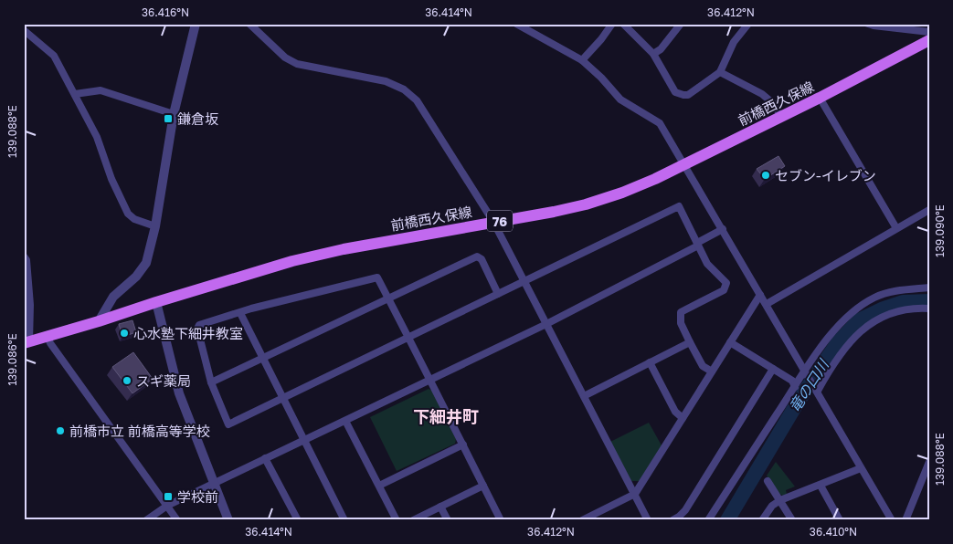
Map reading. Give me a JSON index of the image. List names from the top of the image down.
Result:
{
  "streets": {
    "main road": ["前橋西久保線", "76"]
  },
  "districts": ["下細井町"],
  "water": ["竜の口川"],
  "places": {
    "transit": ["鎌倉坂", "学校前"],
    "other": [
      "セブン-イレブン",
      "心水塾下細井教室",
      "スギ薬局",
      "前橋市立 前橋高等学校"
    ]
  },
  "coordinates": [
    "36.416°N",
    "36.414°N",
    "36.412°N",
    "139.088°E",
    "139.090°E",
    "139.086°E",
    "36.410°N"
  ]
}
